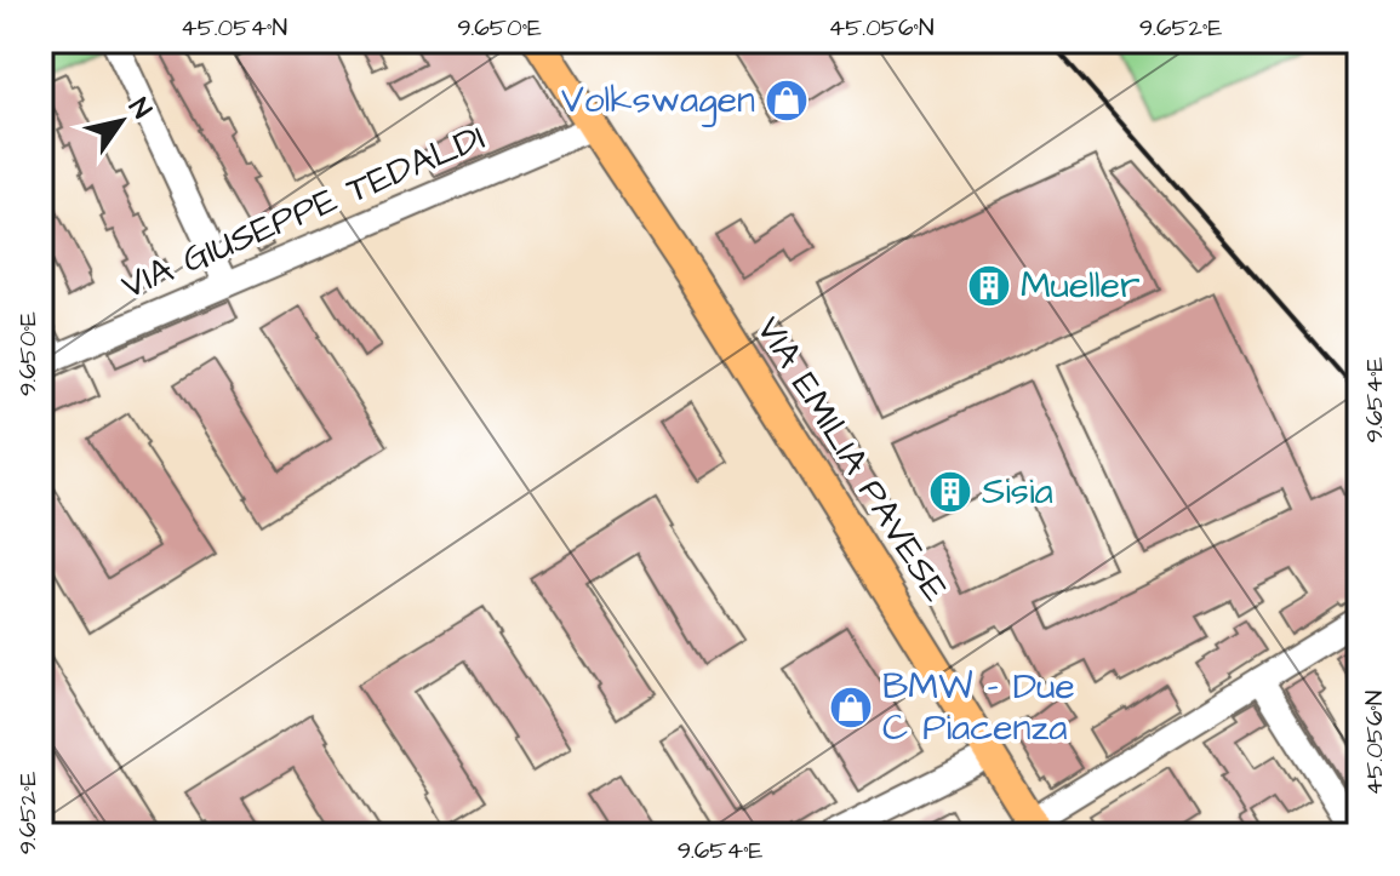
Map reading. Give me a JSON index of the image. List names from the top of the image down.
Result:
{
  "streets": {
    "main road": ["VIA EMILIA PAVESE"],
    "street": ["VIA GIUSEPPE TEDALDI"]
  },
  "crossings": [
    ["VIA GIUSEPPE TEDALDI", "VIA EMILIA PAVESE"]
  ],
  "places": {
    "shop": ["Volkswagen", "BMW - Due C Piacenza"],
    "building": ["Mueller", "Sisia"]
  },
  "north": "top right",
  "coordinates": [
    "45.054°N",
    "9.650°E",
    "45.056°N",
    "9.652°E",
    "9.654°E"
  ]
}
